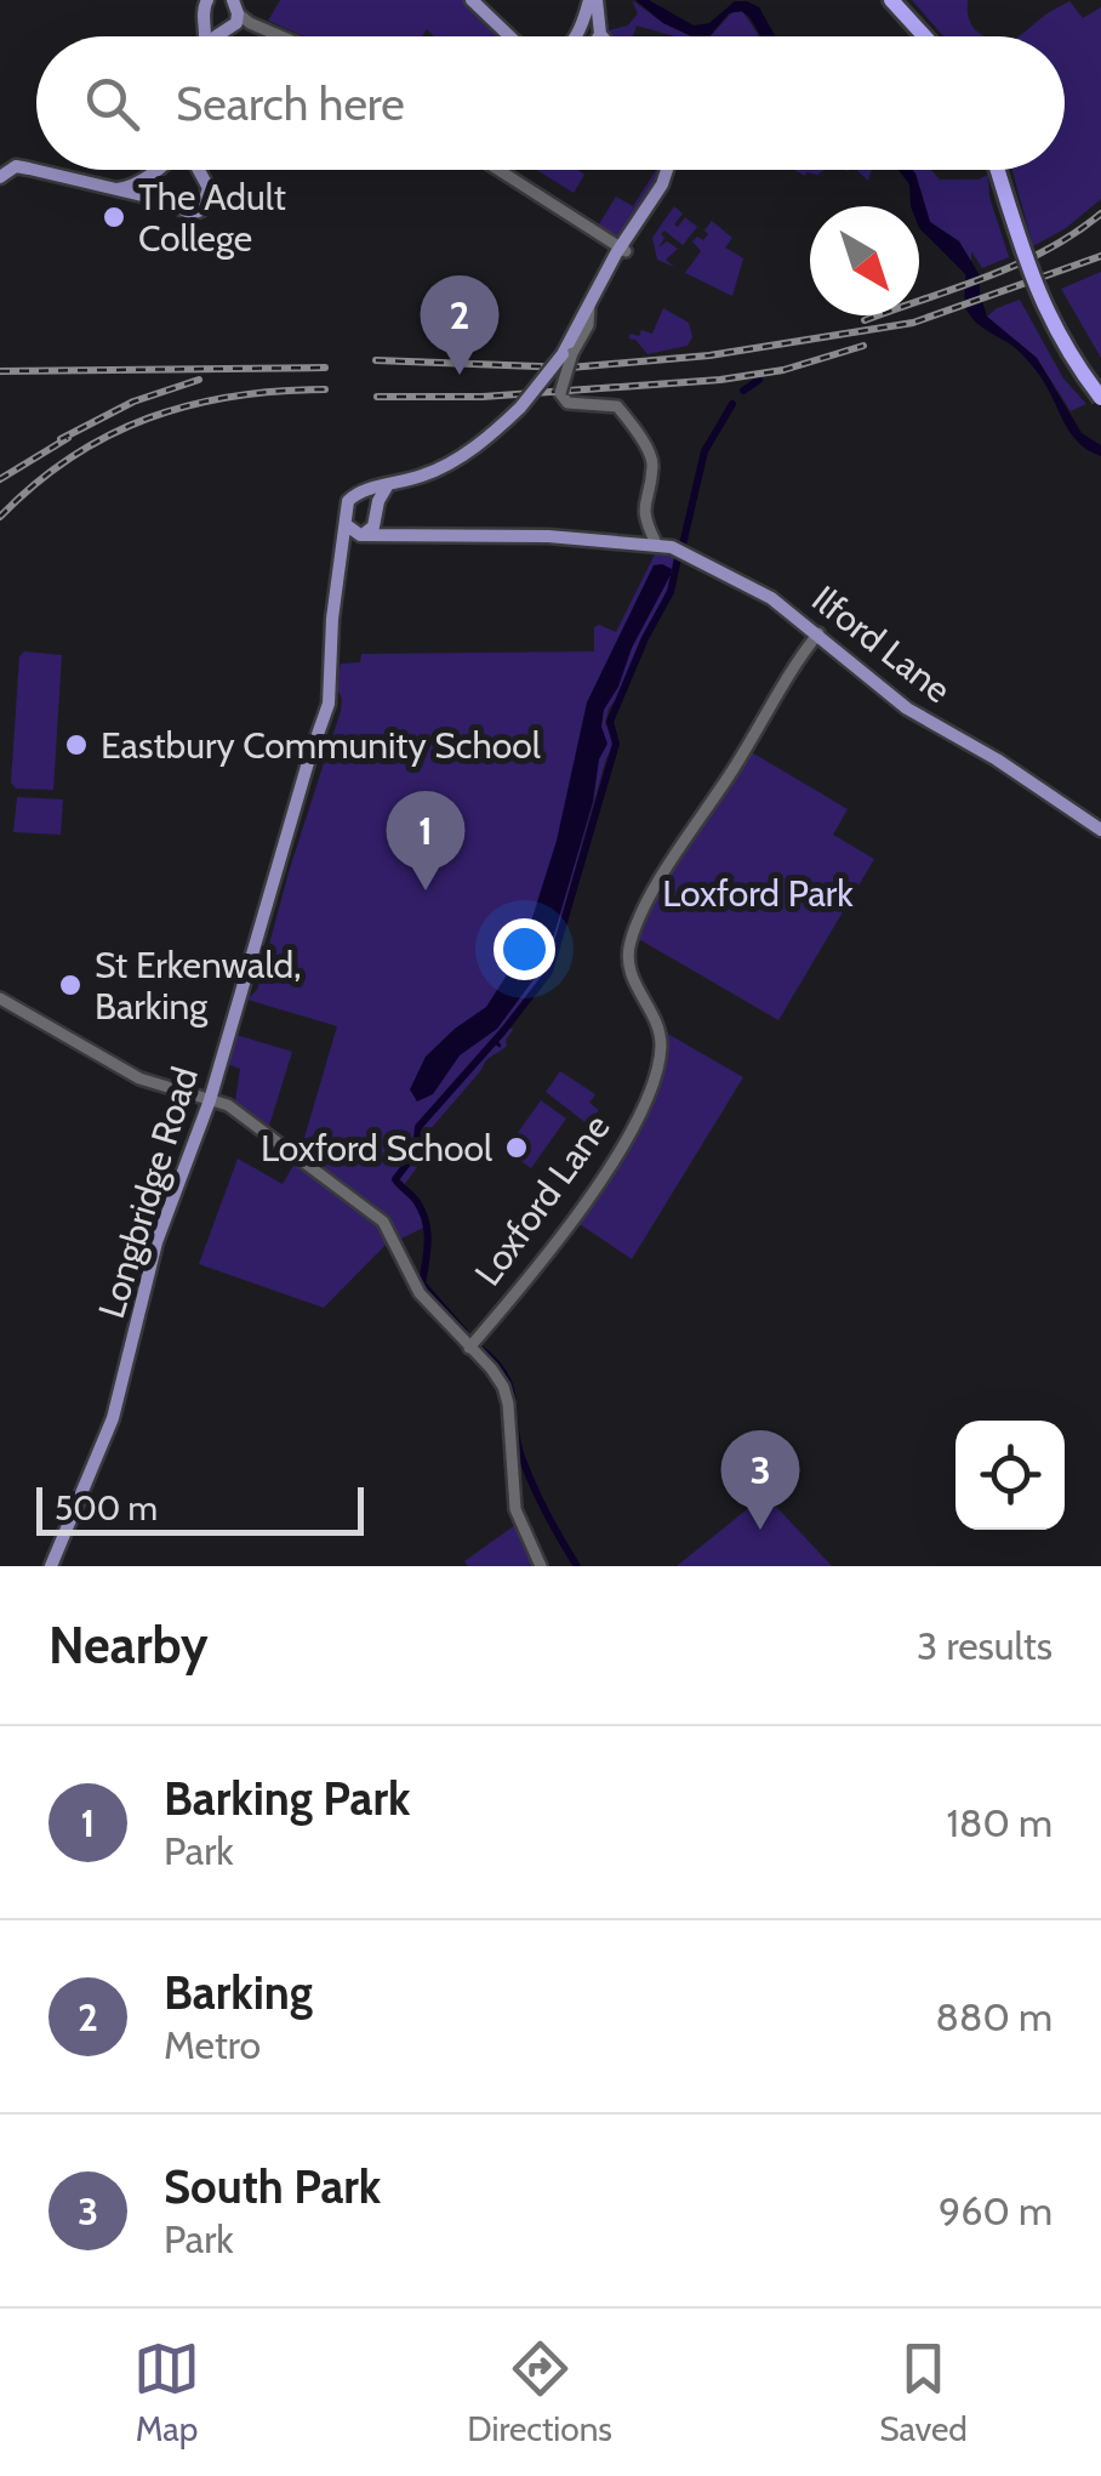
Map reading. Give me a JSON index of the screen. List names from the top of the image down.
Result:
{
  "streets": {
    "main road": ["Ilford Lane", "Longbridge Road"],
    "street": ["Loxford Lane"]
  },
  "crossings": [
    ["Ilford Lane", "Longbridge Road"],
    ["Ilford Lane", "Loxford Lane"]
  ],
  "parks": ["Loxford Park"],
  "places": [
    "The Adult College",
    "Eastbury Community School",
    "St Erkenwald, Barking",
    "Loxford School"
  ],
  "scale_bar": "500 m",
  "north": "bottom right",
  "page": {
    "search": "Search here",
    "pins": ["2", "1", "3"],
    "scale": "500 m",
    "heading": ["Nearby", "3 results"],
    "list": [
      {
        "mark": "1",
        "name": "Barking Park",
        "note": "Park",
        "value": "180 m"
      },
      {
        "mark": "2",
        "name": "Barking",
        "note": "Metro",
        "value": "880 m"
      },
      {
        "mark": "3",
        "name": "South Park",
        "note": "Park",
        "value": "960 m"
      }
    ],
    "nav": ["Map", "Directions", "Saved"]
  }
}
